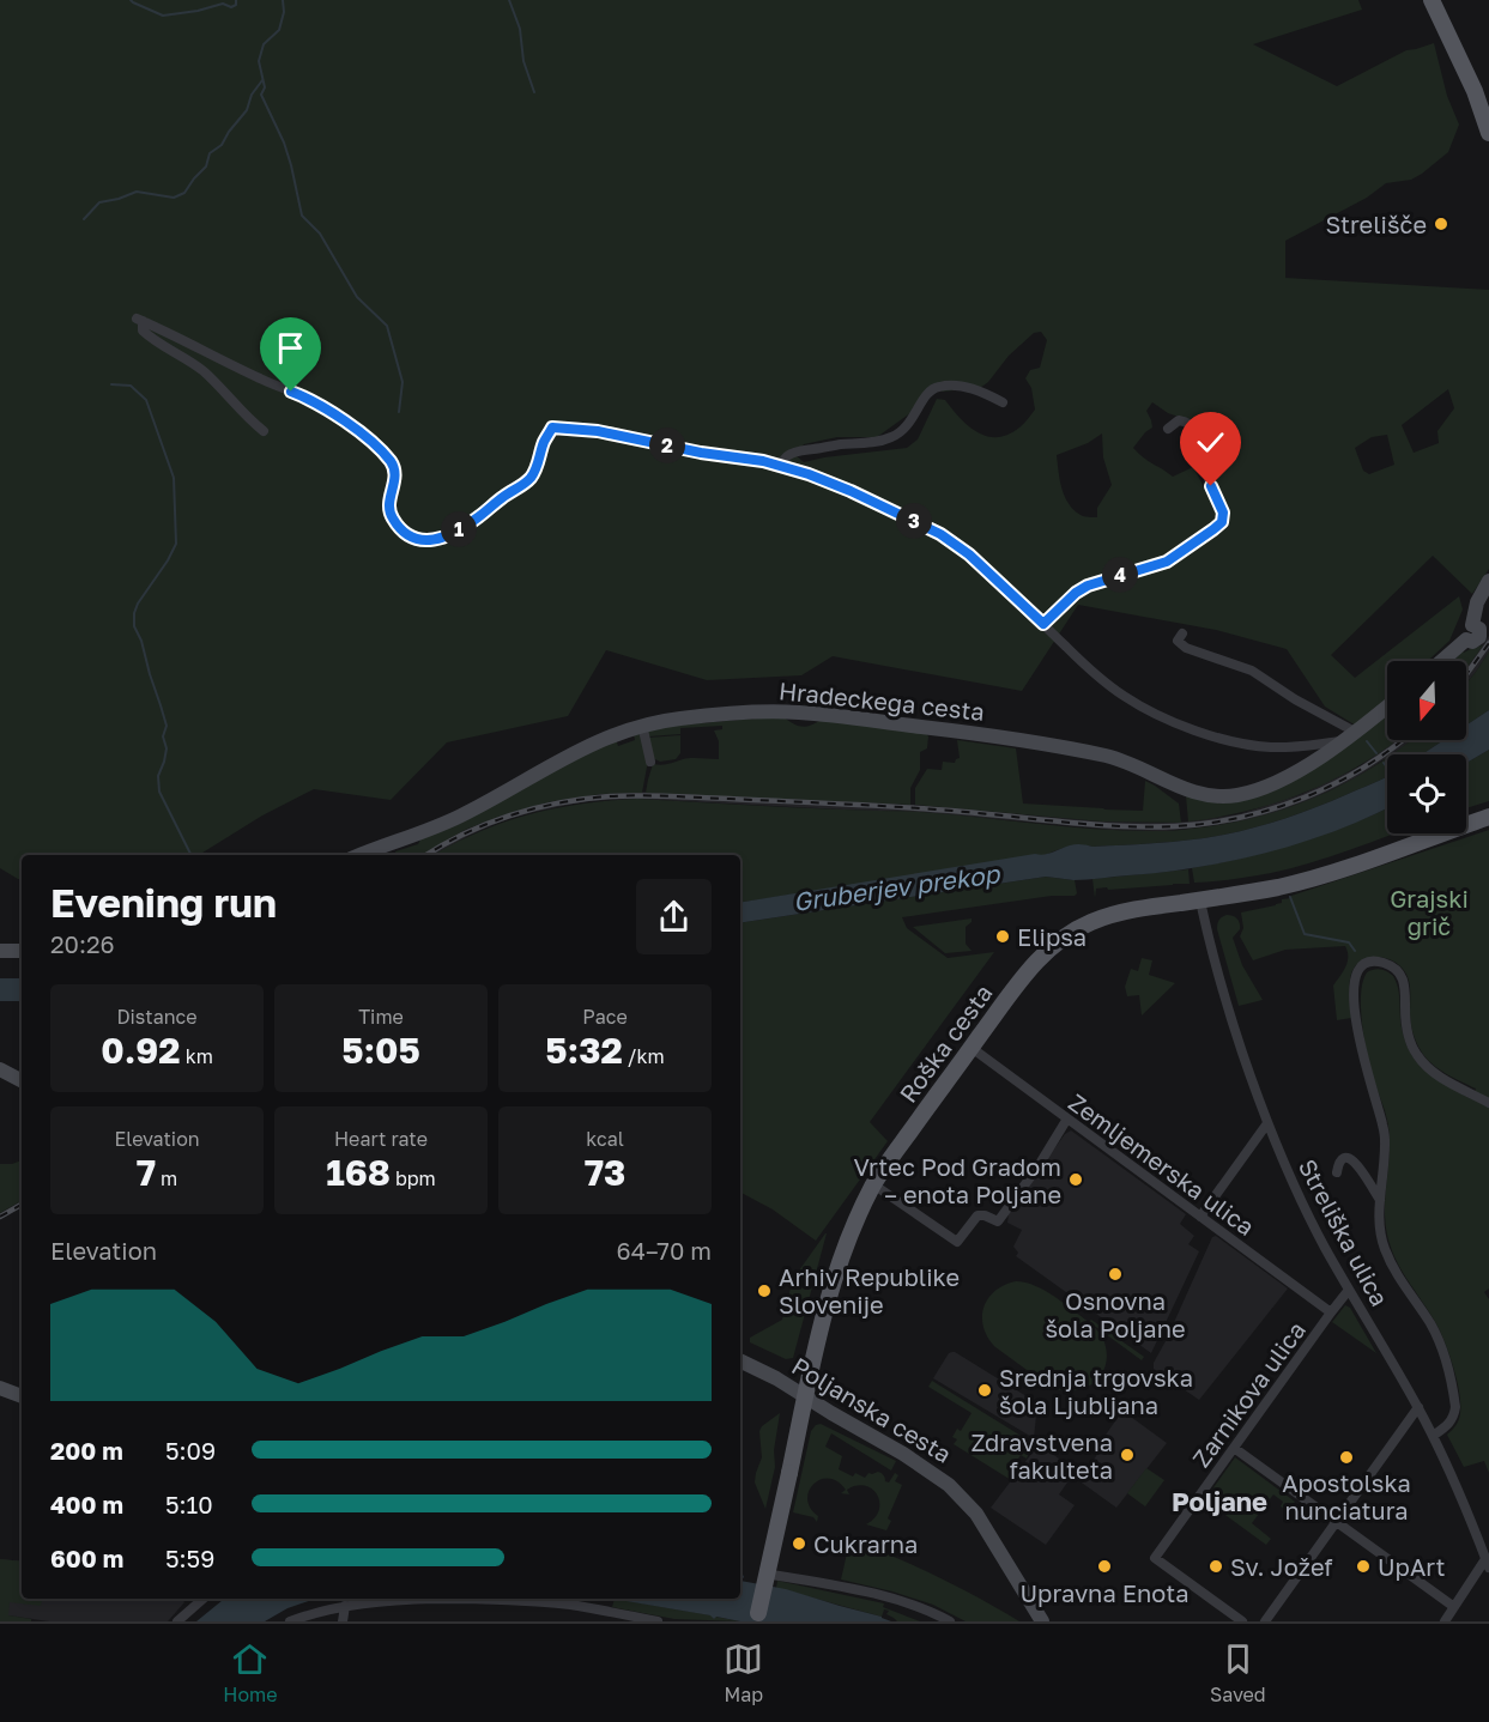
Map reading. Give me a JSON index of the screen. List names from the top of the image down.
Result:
{
  "streets": {
    "main road": ["Roška cesta"],
    "street": [
      "Hradeckega cesta",
      "Zemljemerska ulica",
      "Streliška ulica",
      "Zarnikova ulica",
      "Poljanska cesta"
    ]
  },
  "crossings": [
    ["Roška cesta", "Zemljemerska ulica"],
    ["Roška cesta", "Streliška ulica"],
    ["Roška cesta", "Poljanska cesta"],
    ["Zemljemerska ulica", "Zarnikova ulica"],
    ["Streliška ulica", "Zarnikova ulica"]
  ],
  "districts": ["Poljane"],
  "water": ["Gruberjev prekop"],
  "parks": ["Grajski grič"],
  "places": [
    "Strelišče",
    "Elipsa",
    "Vrtec Pod Gradom – enota Poljane",
    "Osnovna šola Poljane",
    "Arhiv Republike Slovenije",
    "Srednja trgovska šola Ljubljana",
    "Zdravstvena fakulteta",
    "Apostolska nunciatura",
    "Cukrarna",
    "Upravna Enota",
    "Sv. Jožef",
    "UpArt"
  ],
  "north": "bottom",
  "page": {
    "pins": [
      "2",
      "3",
      "1",
      "4"
    ],
    "heading": ["Evening run", "20:26"],
    "stats": [
      ["Distance", "0.92 km"],
      ["Time", "5:05"],
      ["Pace", "5:32 /km"],
      ["Elevation", "7 m"],
      ["Heart rate", "168 bpm"],
      ["kcal", "73"]
    ],
    "chart": ["Elevation", "64–70 m"],
    "list": [
      {
        "name": "200 m",
        "note": "5:09"
      },
      {
        "name": "400 m",
        "note": "5:10"
      },
      {
        "name": "600 m",
        "note": "5:59"
      }
    ],
    "tabs": ["Home", "Map", "Saved"]
  }
}
